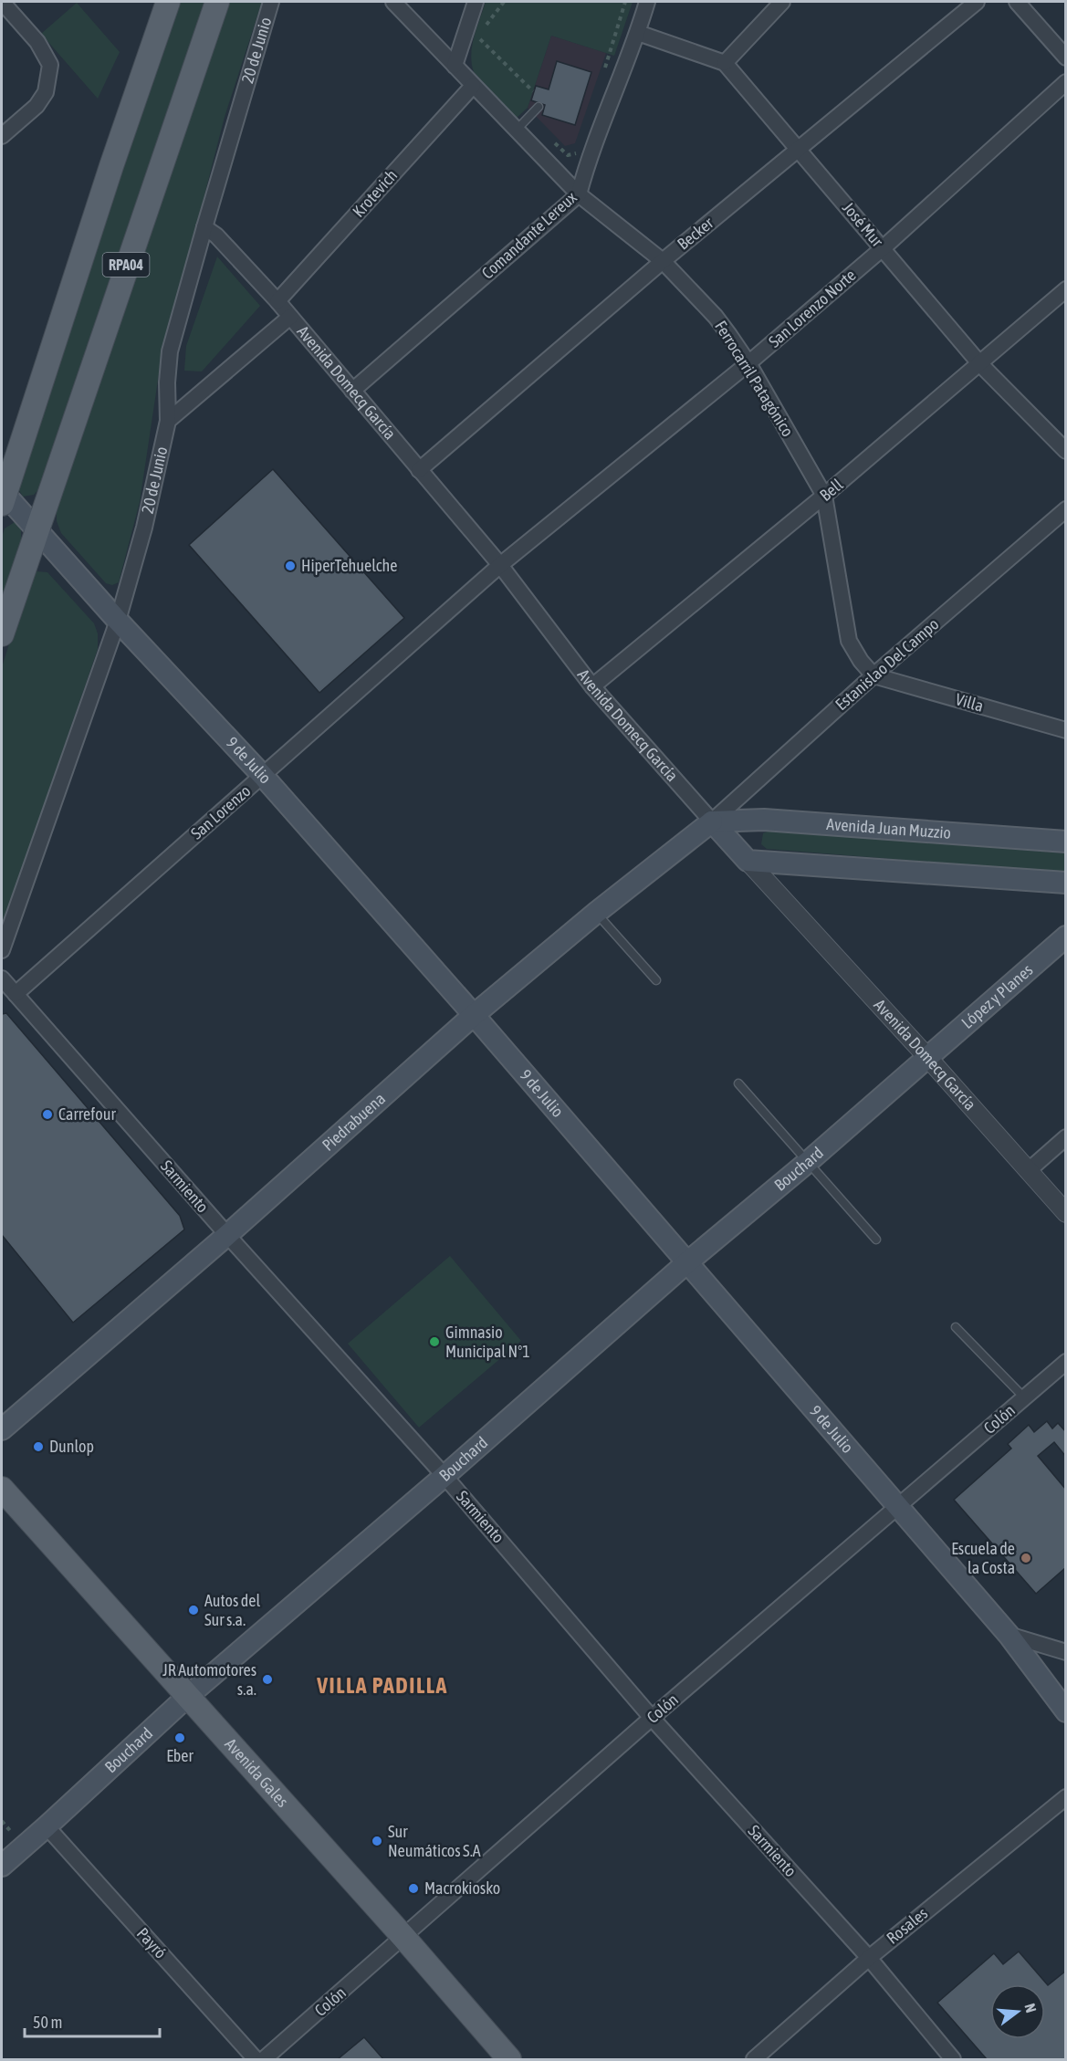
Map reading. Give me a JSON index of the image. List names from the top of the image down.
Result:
{
  "streets": {
    "main road": [
      "RPA04",
      "Avenida Domecq García",
      "9 de Julio",
      "Avenida Juan Muzzio",
      "López y Planes",
      "Piedrabuena",
      "Bouchard",
      "Avenida Gales"
    ],
    "street": [
      "20 de Junio",
      "Krotevich",
      "José Mur",
      "Becker",
      "Comandante Lereux",
      "San Lorenzo Norte",
      "Ferrocarril Patagónico",
      "Bell",
      "Estanislao Del Campo",
      "Villa",
      "San Lorenzo",
      "Sarmiento",
      "Colón",
      "Rosales",
      "Payró"
    ]
  },
  "crossings": [
    ["20 de Junio", "Avenida Domecq García"],
    ["20 de Junio", "9 de Julio"],
    ["Krotevich", "Ferrocarril Patagónico"],
    ["Krotevich", "Avenida Domecq García"],
    ["José Mur", "Becker"],
    ["José Mur", "San Lorenzo Norte"],
    ["José Mur", "Bell"],
    ["Becker", "Ferrocarril Patagónico"],
    ["Becker", "Avenida Domecq García"],
    ["Comandante Lereux", "Ferrocarril Patagónico"],
    ["Comandante Lereux", "Avenida Domecq García"],
    ["RPA04", "9 de Julio"],
    ["San Lorenzo Norte", "Ferrocarril Patagónico"],
    ["San Lorenzo Norte", "Avenida Domecq García"],
    ["San Lorenzo Norte", "San Lorenzo"],
    ["Ferrocarril Patagónico", "Bell"],
    ["Ferrocarril Patagónico", "Estanislao Del Campo"],
    ["Ferrocarril Patagónico", "Villa"],
    ["Avenida Domecq García", "Bell"],
    ["Avenida Domecq García", "Estanislao Del Campo"],
    ["Avenida Domecq García", "San Lorenzo"],
    ["Avenida Domecq García", "Avenida Juan Muzzio"],
    ["Avenida Domecq García", "López y Planes"],
    ["Avenida Domecq García", "Piedrabuena"],
    ["Avenida Domecq García", "Bouchard"],
    ["Estanislao Del Campo", "Villa"],
    ["Estanislao Del Campo", "Avenida Juan Muzzio"],
    ["Estanislao Del Campo", "Piedrabuena"],
    ["9 de Julio", "San Lorenzo"],
    ["9 de Julio", "Piedrabuena"],
    ["9 de Julio", "Bouchard"],
    ["9 de Julio", "Colón"],
    ["San Lorenzo", "Sarmiento"],
    ["Avenida Juan Muzzio", "Piedrabuena"],
    ["López y Planes", "Bouchard"],
    ["Piedrabuena", "Sarmiento"],
    ["Bouchard", "Sarmiento"],
    ["Bouchard", "Avenida Gales"],
    ["Bouchard", "Payró"],
    ["Sarmiento", "Colón"],
    ["Sarmiento", "Rosales"],
    ["Colón", "Avenida Gales"]
  ],
  "districts": ["VILLA PADILLA"],
  "places": [
    "HiperTehuelche",
    "Carrefour",
    "Gimnasio Municipal N°1",
    "Dunlop",
    "Escuela de la Costa",
    "Autos del Sur s.a.",
    "JR Automotores s.a.",
    "Eber",
    "Sur Neumáticos S.A",
    "Macrokiosko"
  ],
  "scale_bar": "50 m",
  "north": "right"
}
